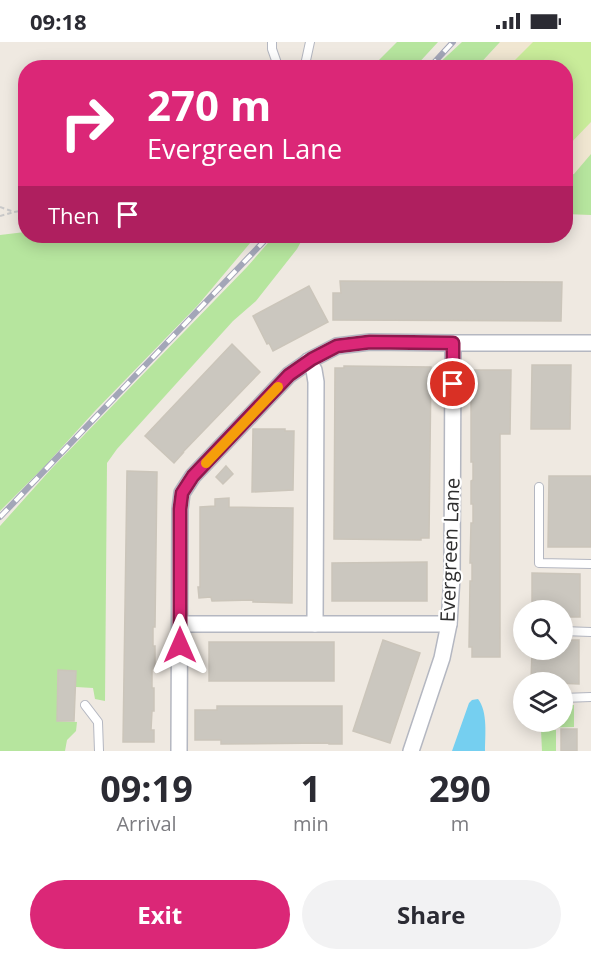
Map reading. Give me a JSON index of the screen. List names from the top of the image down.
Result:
{
  "streets": {
    "street": ["Evergreen Lane"]
  },
  "page": {
    "status": "09:18",
    "turn": ["270 m", "Evergreen Lane"],
    "then": "Then",
    "eta": [
      "09:19",
      "Arrival",
      "1",
      "min",
      "290",
      "m"
    ],
    "buttons": ["Exit", "Share"]
  }
}
